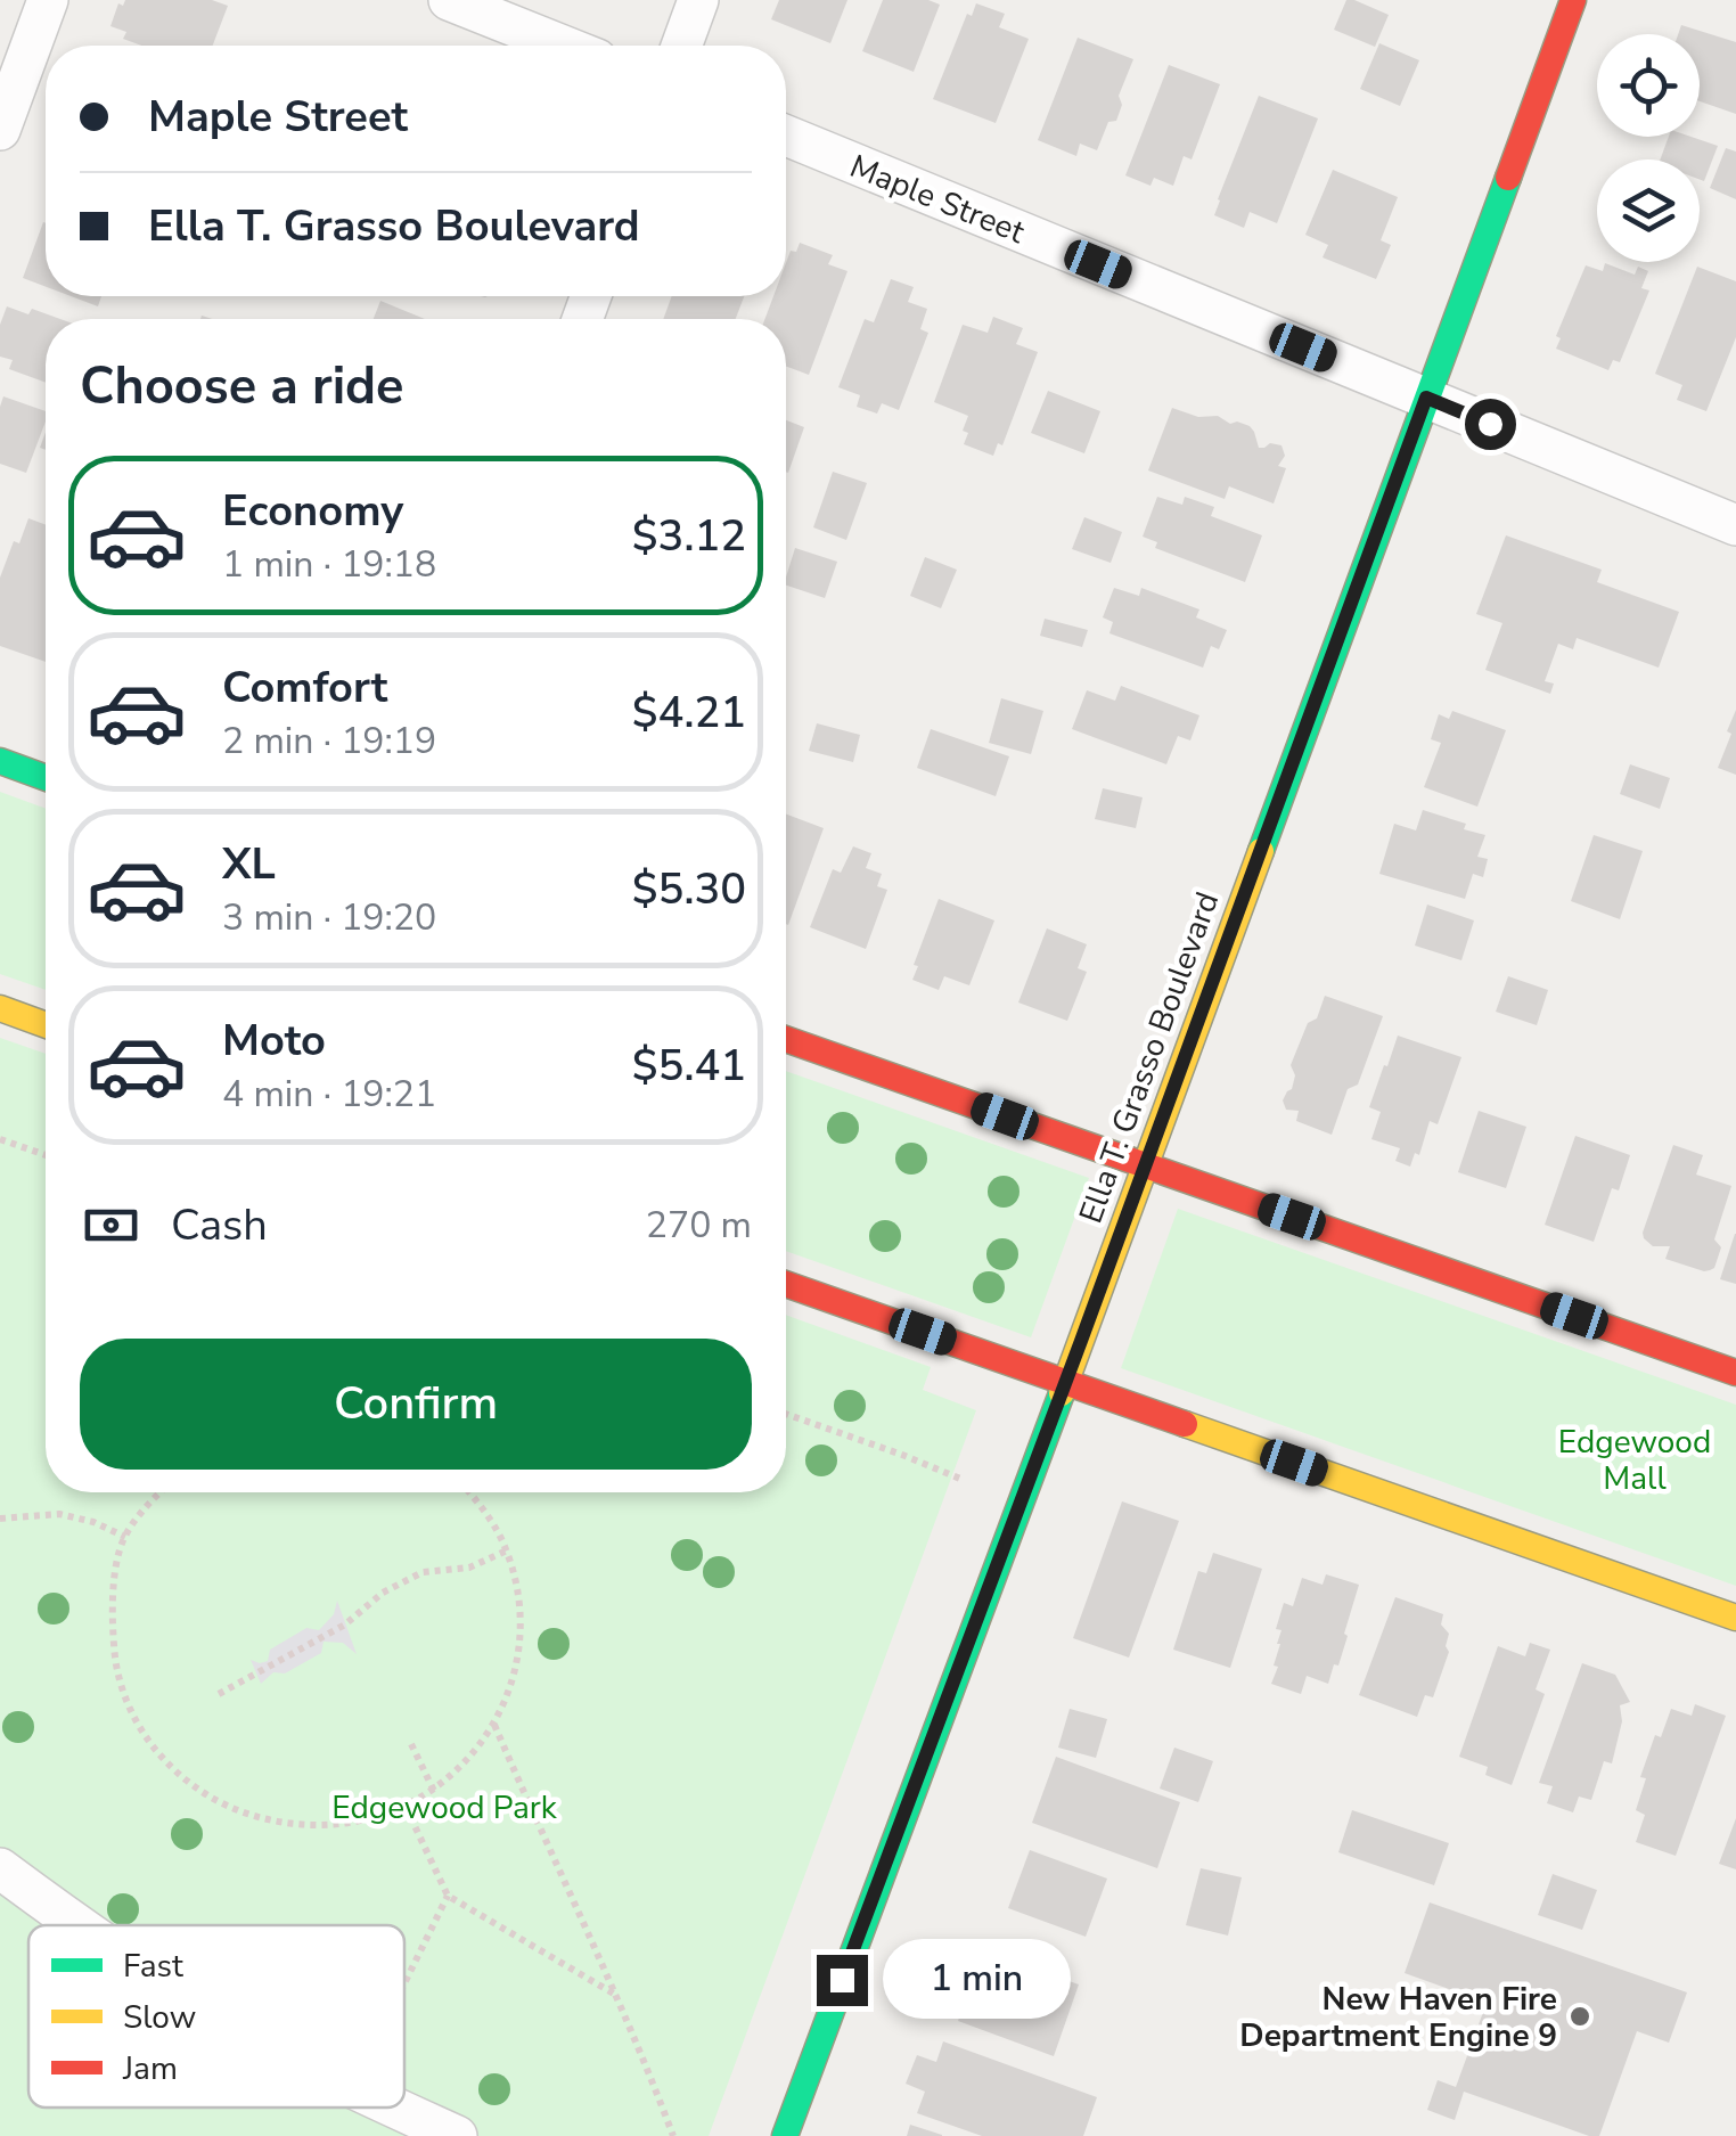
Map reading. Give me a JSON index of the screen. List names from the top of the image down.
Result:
{
  "streets": {
    "main road": ["Ella T. Grasso Boulevard"],
    "street": ["Maple Street"]
  },
  "crossings": [
    ["Maple Street", "Ella T. Grasso Boulevard"]
  ],
  "parks": ["Edgewood Mall", "Edgewood Park"],
  "places": ["New Haven Fire Department Engine 9"],
  "legend": ["Fast", "Slow", "Jam"],
  "page": {
    "banner": ["Maple Street", "Ella T. Grasso Boulevard"],
    "heading": "Choose a ride",
    "list": [
      {
        "name": "Economy",
        "note": "1 min · 19:18",
        "value": "$3.12"
      },
      {
        "name": "Comfort",
        "note": "2 min · 19:19",
        "value": "$4.21"
      },
      {
        "name": "XL",
        "note": "3 min · 19:20",
        "value": "$5.30"
      },
      {
        "name": "Moto",
        "note": "4 min · 19:21",
        "value": "$5.41"
      }
    ],
    "pay": ["Cash", "270 m"],
    "buttons": "Confirm",
    "bubble": "1 min"
  }
}
